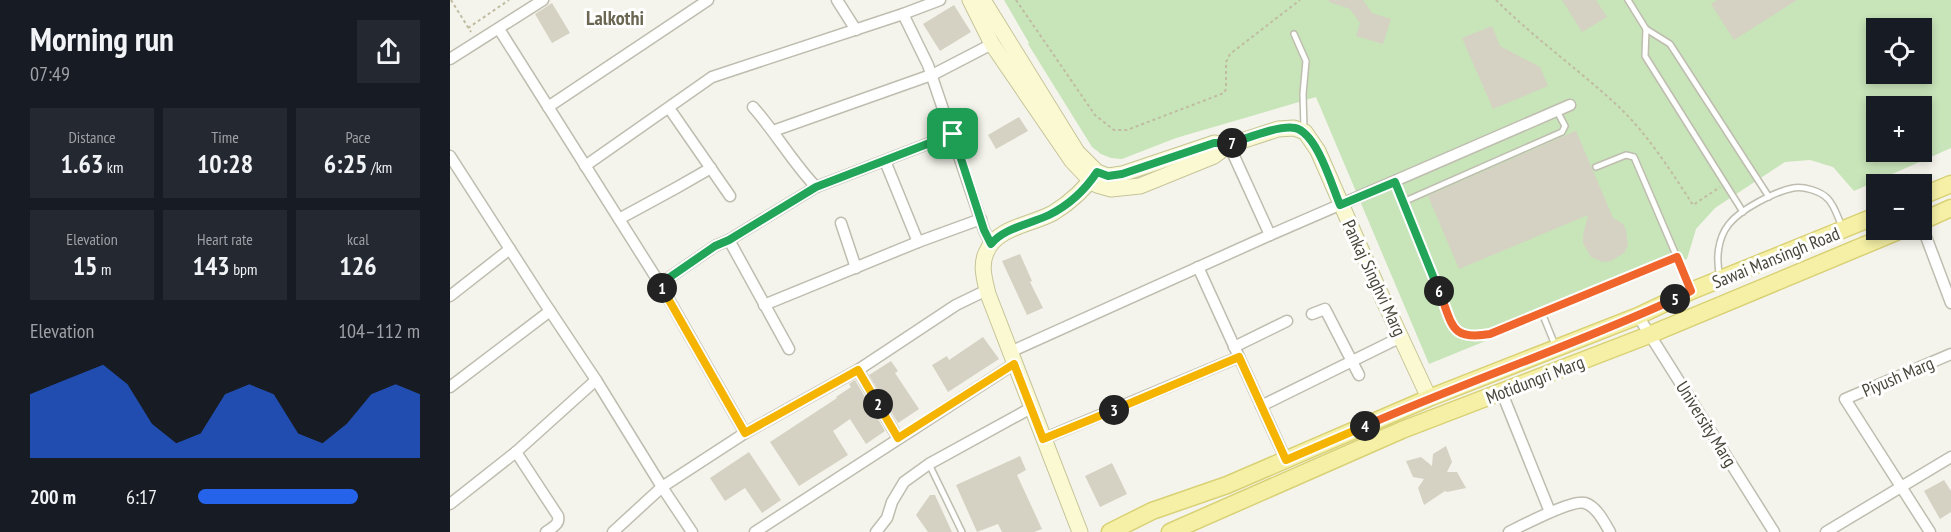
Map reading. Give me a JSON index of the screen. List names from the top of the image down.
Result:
{
  "streets": {
    "main road": ["Sawai Mansingh Road", "Motidungri Marg"],
    "street": ["Pankaj Singhvi Marg", "Piyush Marg", "University Marg"]
  },
  "crossings": [
    ["Sawai Mansingh Road", "Pankaj Singhvi Marg"],
    ["Sawai Mansingh Road", "University Marg"],
    ["Motidungri Marg", "University Marg"]
  ],
  "districts": ["Lalkothi"],
  "page": {
    "heading": ["Morning run", "07:49"],
    "map_buttons": ["+", "−"],
    "stats": [
      ["Distance", "1.63 km"],
      ["Time", "10:28"],
      ["Pace", "6:25 /km"],
      ["Elevation", "15 m"],
      ["Heart rate", "143 bpm"],
      ["kcal", "126"]
    ],
    "pins": [
      "7",
      "1",
      "6",
      "5",
      "2",
      "3",
      "4"
    ],
    "chart": ["Elevation", "104–112 m"],
    "list": [
      {
        "name": "200 m",
        "note": "6:17"
      }
    ]
  }
}
